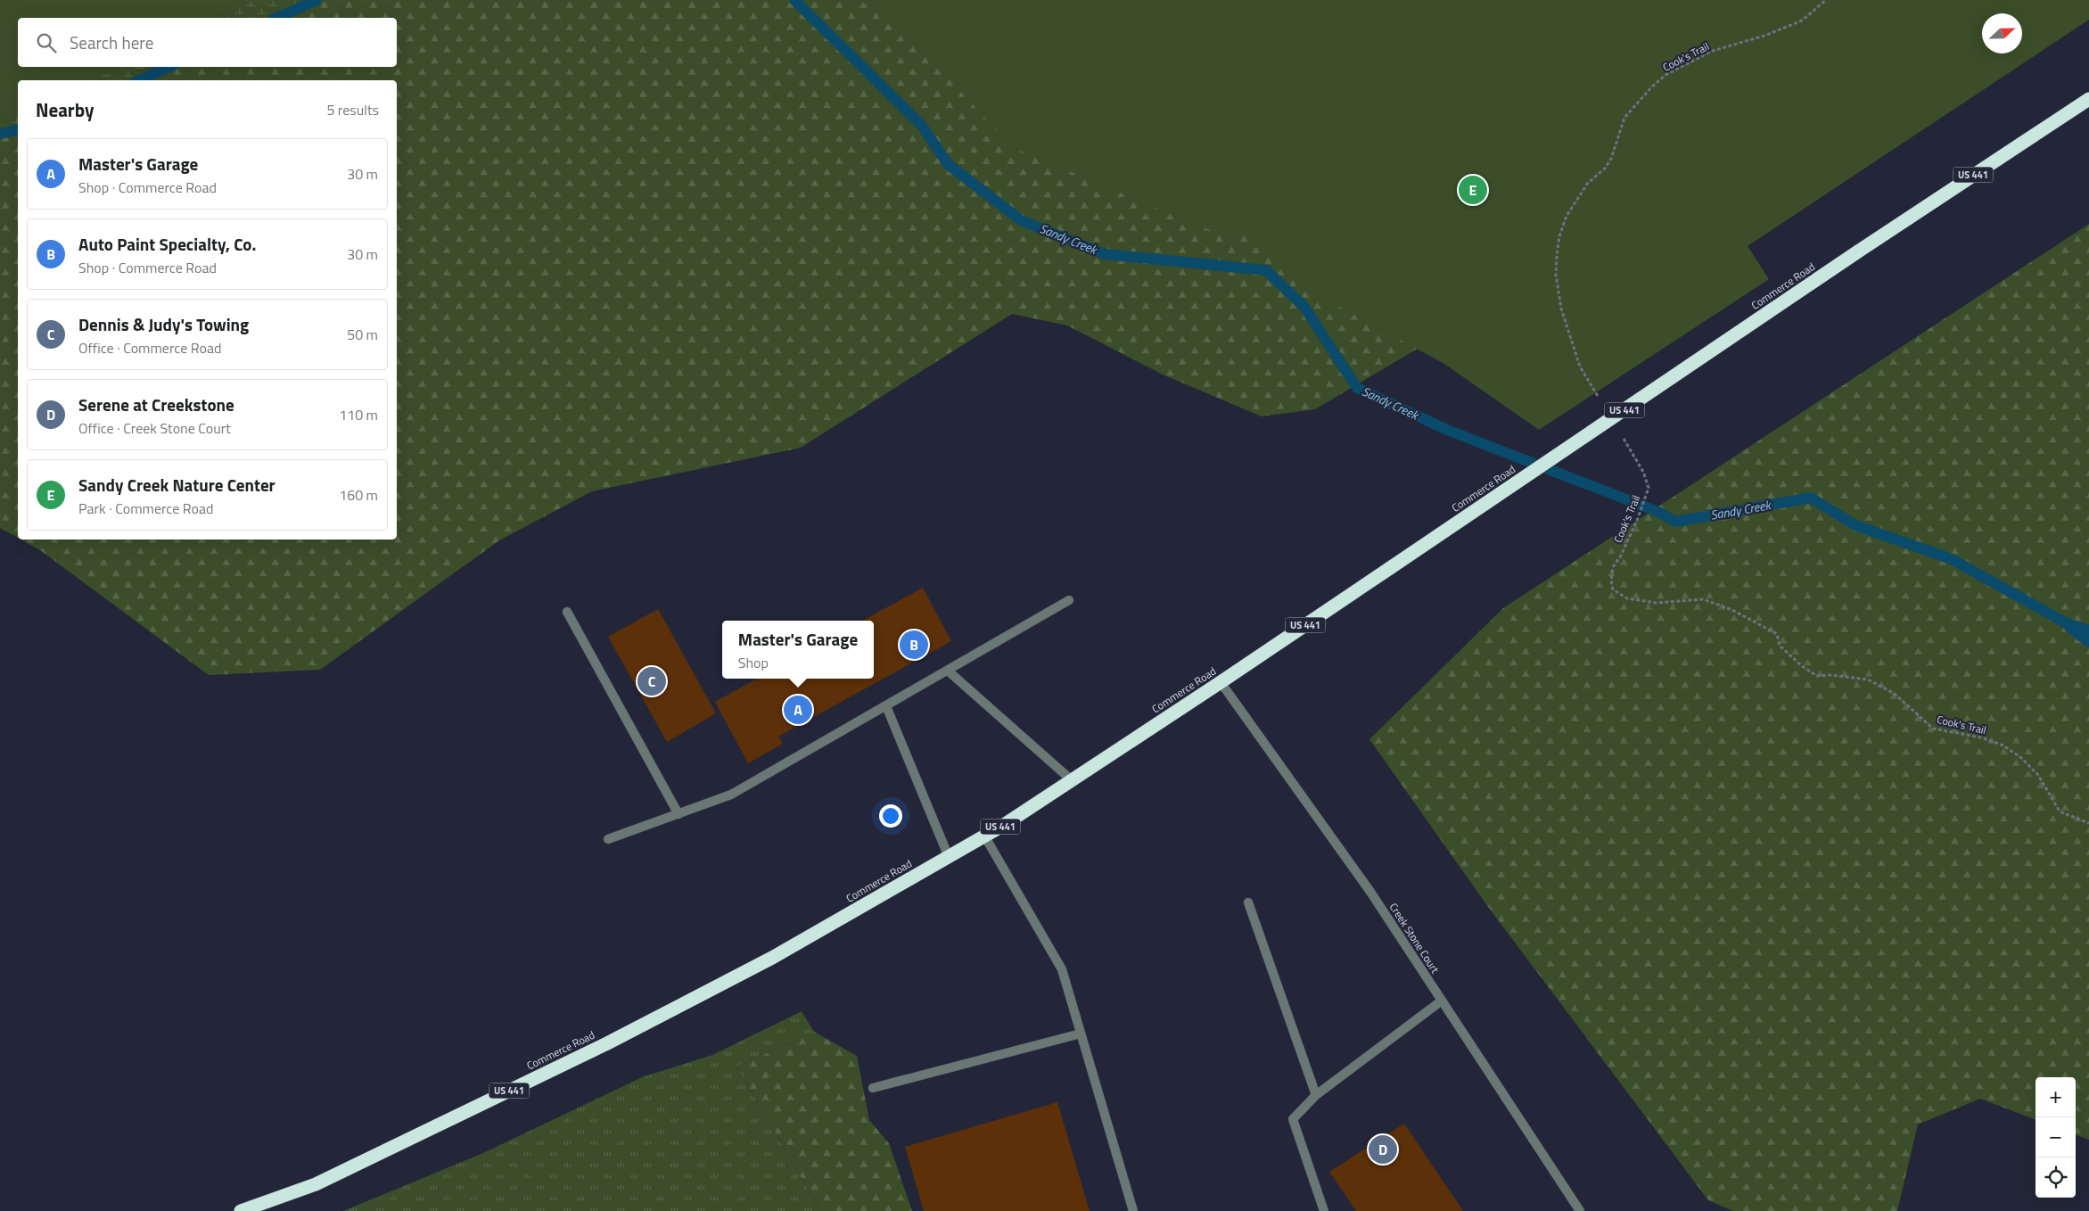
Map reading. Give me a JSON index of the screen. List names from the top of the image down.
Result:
{
  "streets": {
    "highway": ["US 441", "Commerce Road"],
    "street": ["Creek Stone Court"],
    "path": ["Cook's Trail"]
  },
  "crossings": [
    ["Commerce Road", "Creek Stone Court"]
  ],
  "water": ["Sandy Creek"],
  "north": "right",
  "page": {
    "search": "Search here",
    "heading": ["Nearby", "5 results"],
    "list": [
      {
        "mark": "A",
        "name": "Master's Garage",
        "note": "Shop · Commerce Road",
        "value": "30 m"
      },
      {
        "mark": "B",
        "name": "Auto Paint Specialty, Co.",
        "note": "Shop · Commerce Road",
        "value": "30 m"
      },
      {
        "mark": "C",
        "name": "Dennis & Judy's Towing",
        "note": "Office · Commerce Road",
        "value": "50 m"
      },
      {
        "mark": "D",
        "name": "Serene at Creekstone",
        "note": "Office · Creek Stone Court",
        "value": "110 m"
      },
      {
        "mark": "E",
        "name": "Sandy Creek Nature Center",
        "note": "Park · Commerce Road",
        "value": "160 m"
      }
    ],
    "pins": [
      "E",
      "B",
      "C",
      "A",
      "D"
    ],
    "popup": ["Master's Garage", "Shop"],
    "map_buttons": ["+", "−"]
  }
}
